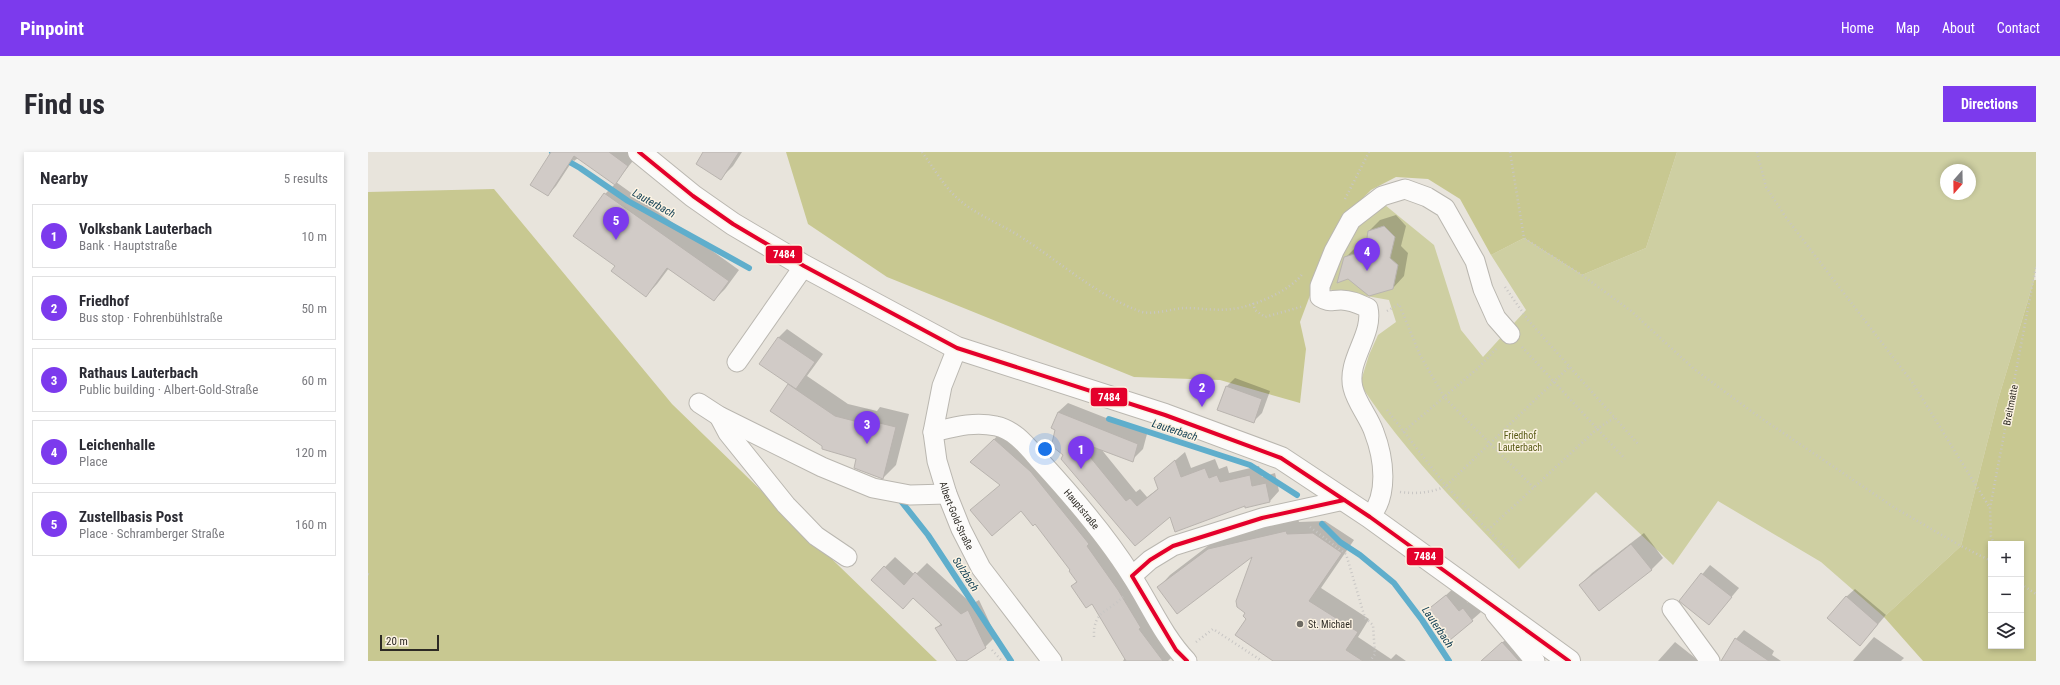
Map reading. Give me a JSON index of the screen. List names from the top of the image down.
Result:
{
  "streets": {
    "street": ["Hauptstraße", "Albert-Gold-Straße"],
    "path": ["Breitmatte"]
  },
  "crossings": [
    ["Hauptstraße", "Albert-Gold-Straße"]
  ],
  "water": ["Lauterbach", "Sulzbach"],
  "parks": ["Friedhof Lauterbach"],
  "places": ["St. Michael"],
  "lines": ["transit line 7484"],
  "scale_bar": "20 m",
  "north": "bottom",
  "page": {
    "header": "Pinpoint",
    "nav": [
      "Home",
      "Map",
      "About",
      "Contact"
    ],
    "buttons": "Directions",
    "title": "Find us",
    "heading": ["Nearby", "5 results"],
    "list": [
      {
        "mark": "1",
        "name": "Volksbank Lauterbach",
        "note": "Bank · Hauptstraße",
        "value": "10 m"
      },
      {
        "mark": "2",
        "name": "Friedhof",
        "note": "Bus stop · Fohrenbühlstraße",
        "value": "50 m"
      },
      {
        "mark": "3",
        "name": "Rathaus Lauterbach",
        "note": "Public building · Albert-Gold-Straße",
        "value": "60 m"
      },
      {
        "mark": "4",
        "name": "Leichenhalle",
        "note": "Place",
        "value": "120 m"
      },
      {
        "mark": "5",
        "name": "Zustellbasis Post",
        "note": "Place · Schramberger Straße",
        "value": "160 m"
      }
    ],
    "pins": [
      "5",
      "4",
      "2",
      "3",
      "1"
    ],
    "map_buttons": ["+", "−"],
    "scale": "20 m"
  }
}
